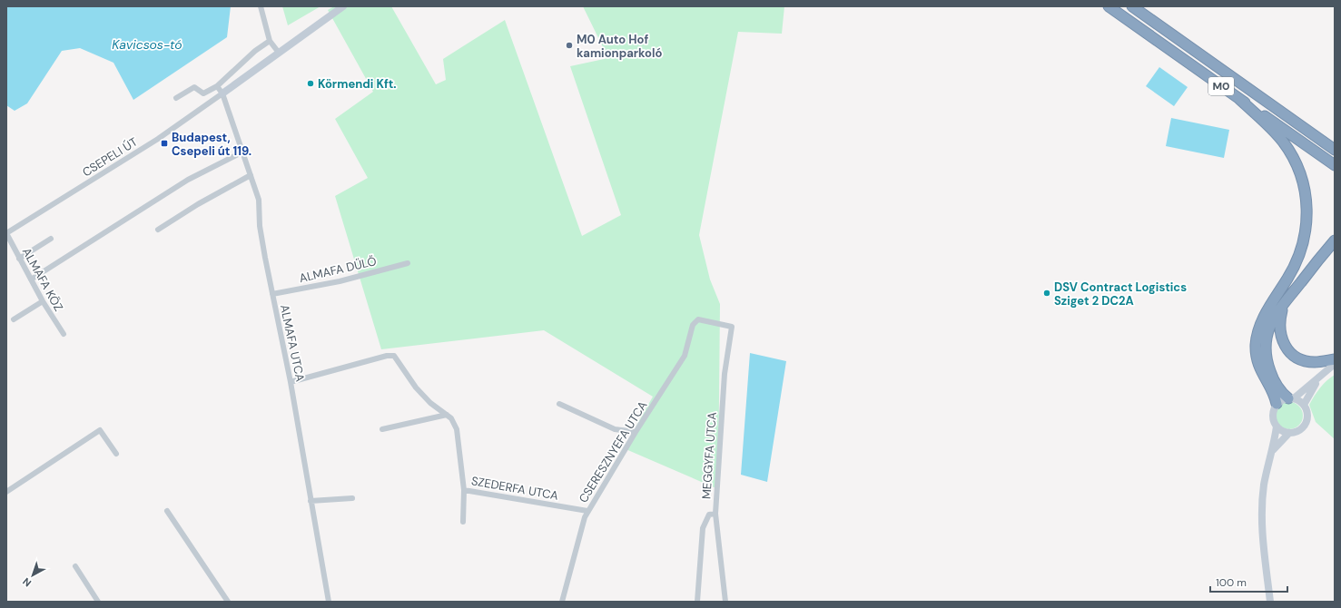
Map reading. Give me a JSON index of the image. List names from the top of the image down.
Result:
{
  "streets": {
    "highway": ["M0"],
    "street": [
      "CSEPELI ÚT",
      "ALMAFA DŰLŐ",
      "ALMAFA KÖZ",
      "ALMAFA UTCA",
      "CSERESZNYEFA UTCA",
      "MEGGYFA UTCA",
      "SZEDERFA UTCA"
    ]
  },
  "crossings": [
    ["CSEPELI ÚT", "ALMAFA KÖZ"],
    ["CSEPELI ÚT", "ALMAFA UTCA"],
    ["ALMAFA DŰLŐ", "ALMAFA UTCA"],
    ["ALMAFA UTCA", "SZEDERFA UTCA"],
    ["CSERESZNYEFA UTCA", "MEGGYFA UTCA"],
    ["CSERESZNYEFA UTCA", "SZEDERFA UTCA"]
  ],
  "water": ["Kavicsos-tó"],
  "places": {
    "other": ["M0 Auto Hof kamionparkoló", "Körmendi Kft.", "DSV Contract Logistics Sziget 2 DC2A"],
    "transit": ["Budapest, Csepeli út 119."]
  },
  "scale_bar": "100 m",
  "north": "bottom left"
}
